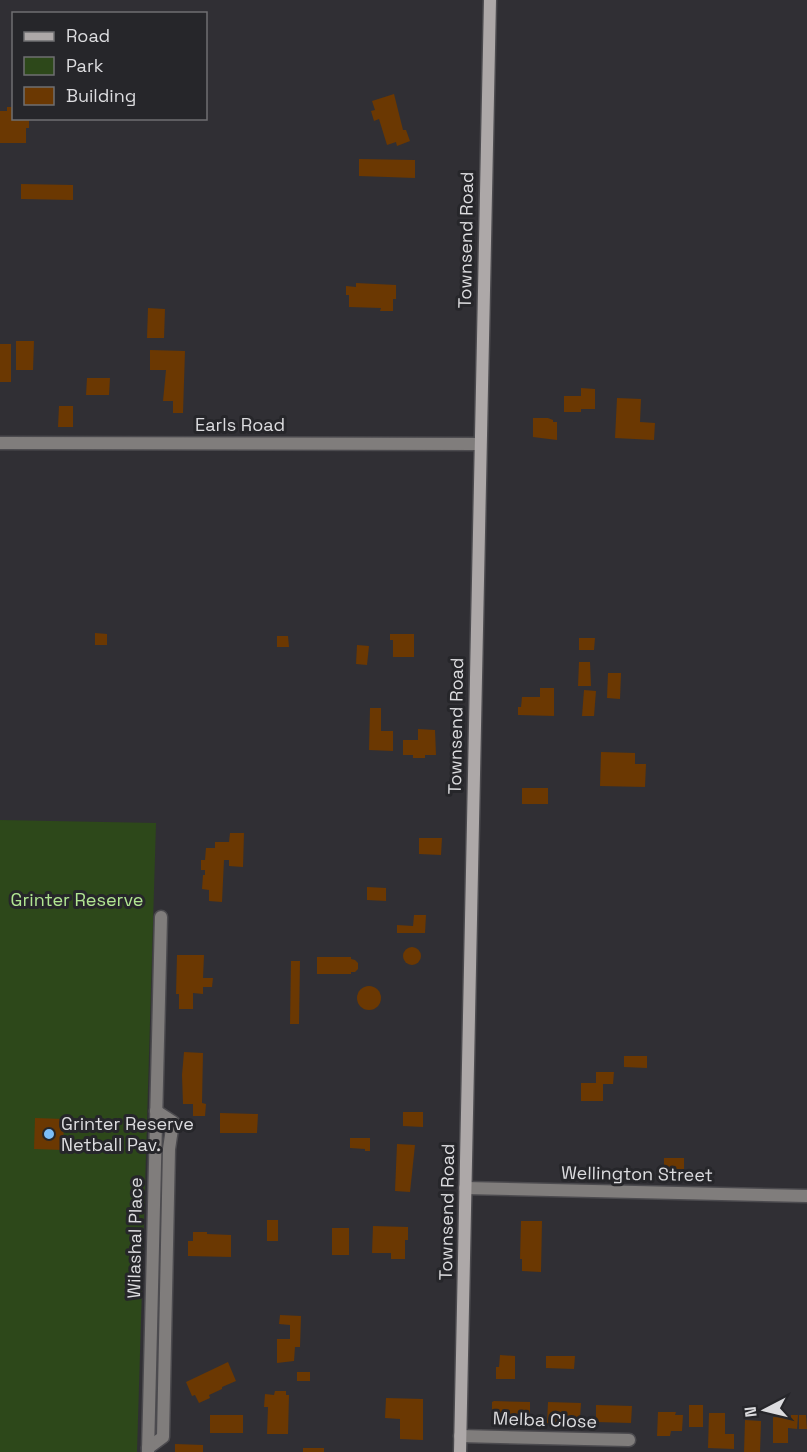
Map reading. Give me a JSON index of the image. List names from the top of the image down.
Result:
{
  "streets": {
    "street": [
      "Townsend Road",
      "Earls Road",
      "Wellington Street",
      "Wilashal Place",
      "Melba Close"
    ]
  },
  "crossings": [
    ["Townsend Road", "Earls Road"],
    ["Townsend Road", "Wellington Street"],
    ["Townsend Road", "Melba Close"]
  ],
  "parks": ["Grinter Reserve"],
  "places": ["Grinter Reserve Netball Pav."],
  "legend": ["Road", "Park", "Building"],
  "north": "left"
}
